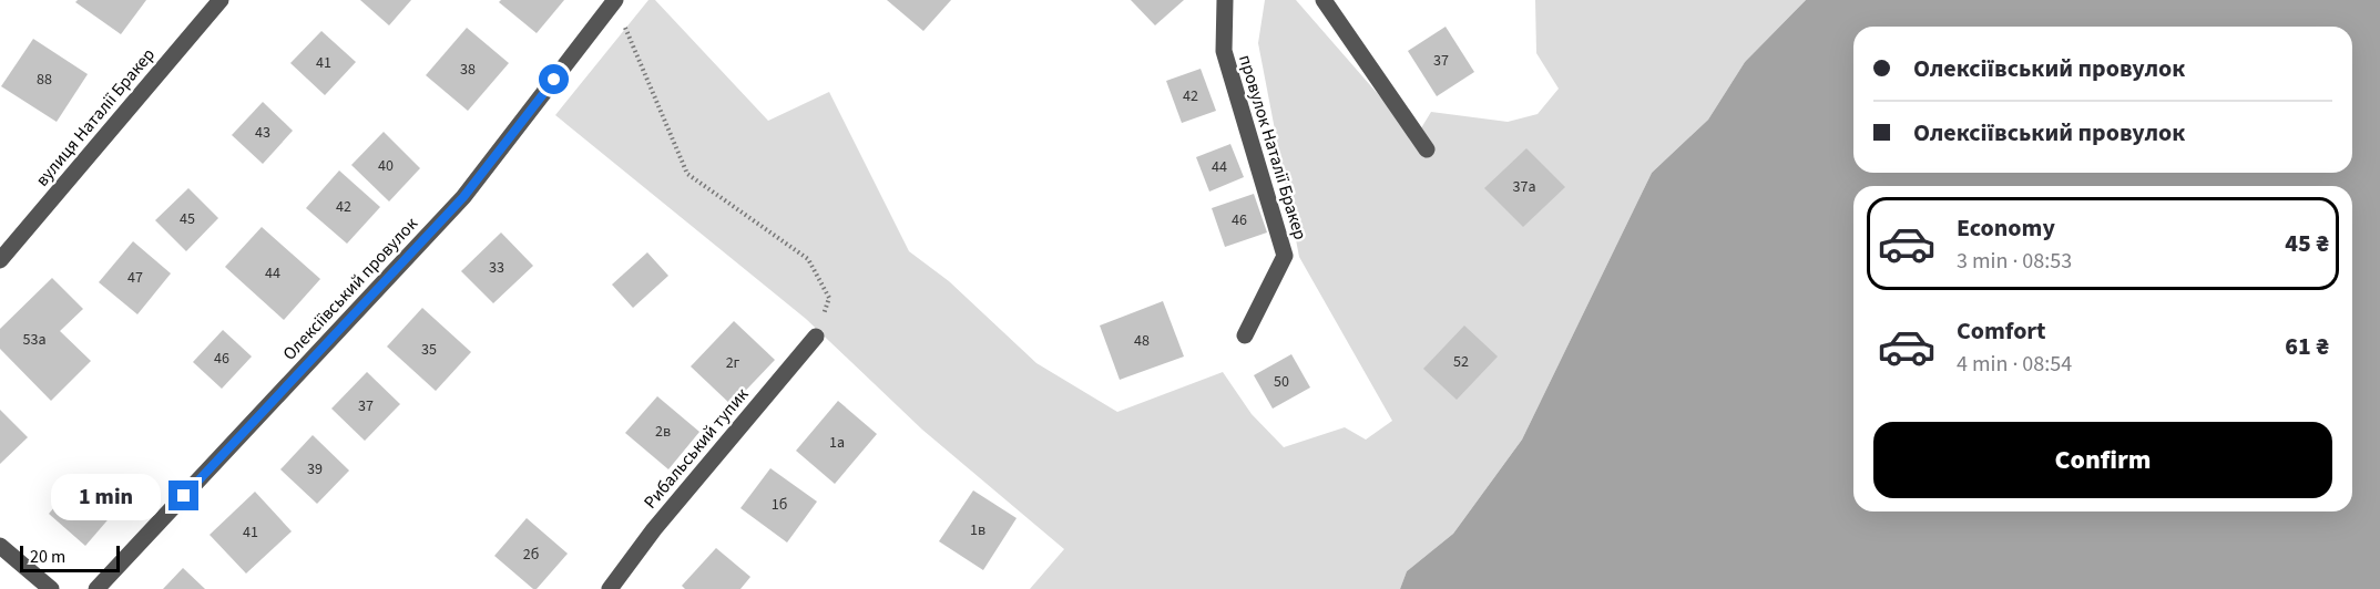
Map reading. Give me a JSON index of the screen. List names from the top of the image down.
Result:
{
  "streets": {
    "street": [
      "вулиця Наталії Бракер",
      "провулок Наталії Бракер",
      "Олексіївський провулок",
      "Рибальський тупик"
    ]
  },
  "house_numbers": [
    "37",
    "41",
    "38",
    "88",
    "42",
    "43",
    "40",
    "44",
    "37а",
    "42",
    "45",
    "46",
    "33",
    "44",
    "47",
    "53а",
    "48",
    "35",
    "46",
    "52",
    "2г",
    "50",
    "37",
    "2в",
    "1а",
    "39",
    "1б",
    "1в",
    "41",
    "2б"
  ],
  "scale_bar": "20 m",
  "page": {
    "banner": ["Олексіївський провулок", "Олексіївський провулок"],
    "list": [
      {
        "name": "Economy",
        "note": "3 min · 08:53",
        "value": "45 ₴"
      },
      {
        "name": "Comfort",
        "note": "4 min · 08:54",
        "value": "61 ₴"
      }
    ],
    "buttons": "Confirm",
    "bubble": "1 min",
    "scale": "20 m"
  }
}
